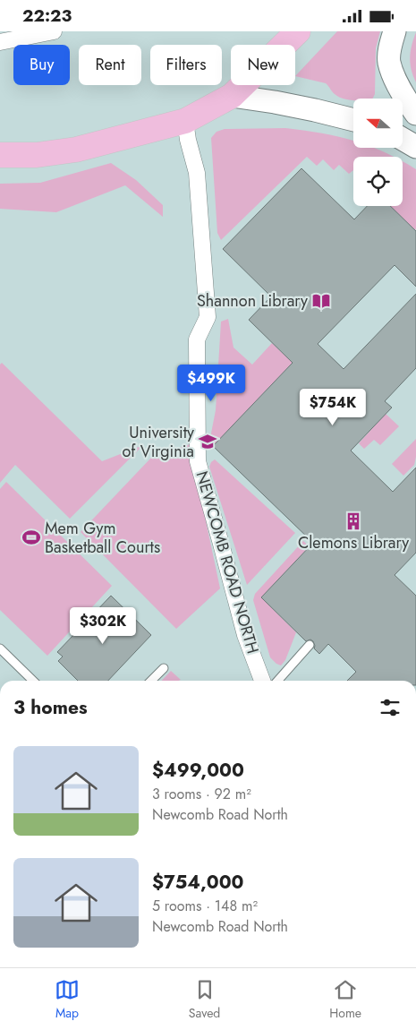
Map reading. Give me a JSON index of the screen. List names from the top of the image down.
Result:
{
  "streets": {
    "street": ["NEWCOMB ROAD NORTH"]
  },
  "places": {
    "library": ["Shannon Library"],
    "school or university": ["University of Virginia"],
    "building": ["Clemons Library"],
    "sports": ["Mem Gym Basketball Courts"]
  },
  "north": "left",
  "page": {
    "status": "22:23",
    "chip": [
      "Buy",
      "Rent",
      "Filters",
      "New"
    ],
    "price": ["$499K", "$754K", "$302K"],
    "heading": "3 homes",
    "list": [
      {
        "name": "$499,000",
        "note": "3 rooms · 92 m² · Newcomb Road North"
      },
      {
        "name": "$754,000",
        "note": "5 rooms · 148 m² · Newcomb Road North"
      }
    ],
    "tabs": ["Map", "Saved", "Home"]
  }
}
